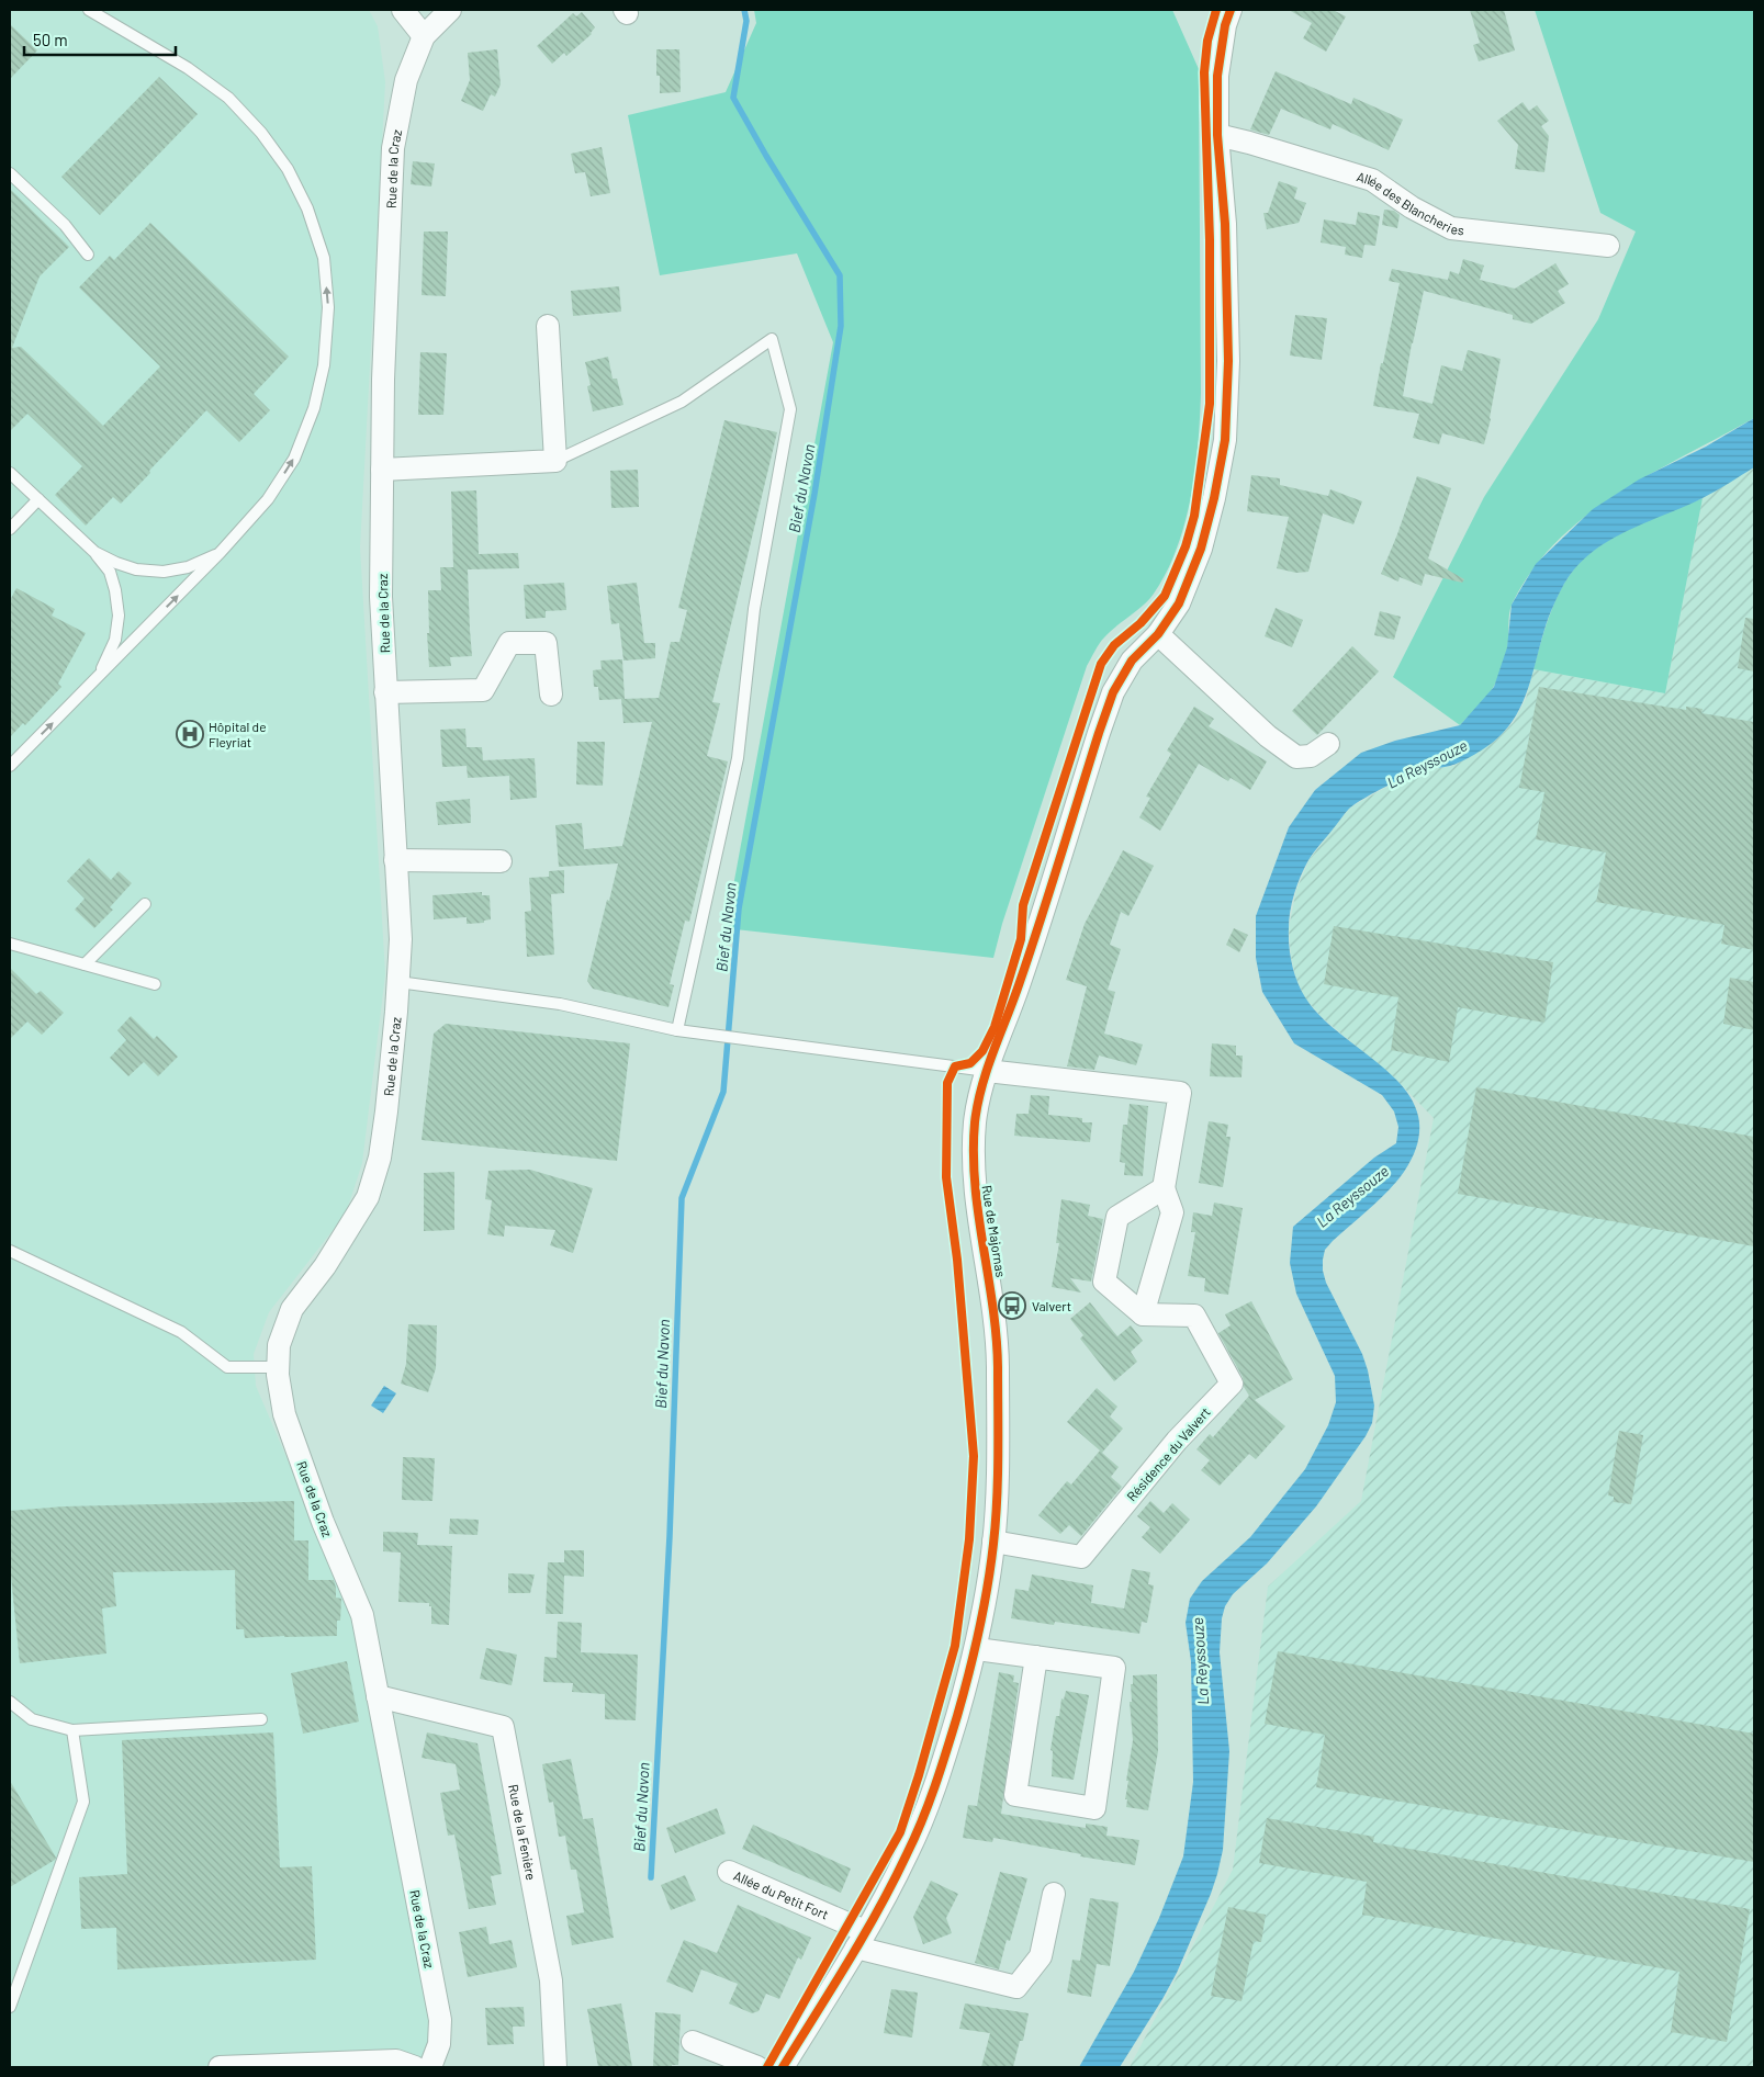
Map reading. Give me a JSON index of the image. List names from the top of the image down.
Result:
{
  "streets": {
    "street": [
      "Rue de la Craz",
      "Allée des Blancheries",
      "Rue de Majornas",
      "Résidence du Valvert",
      "Rue de la Fenière",
      "Allée du Petit Fort"
    ]
  },
  "crossings": [
    ["Rue de la Craz", "Rue de la Fenière"],
    ["Allée des Blancheries", "Rue de Majornas"],
    ["Rue de Majornas", "Résidence du Valvert"],
    ["Rue de Majornas", "Allée du Petit Fort"]
  ],
  "water": ["Bief du Navon", "La Reyssouze"],
  "places": {
    "hospital": ["Hôpital de Fleyriat"],
    "bus stop": ["Valvert"]
  },
  "scale_bar": "50 m"
}
